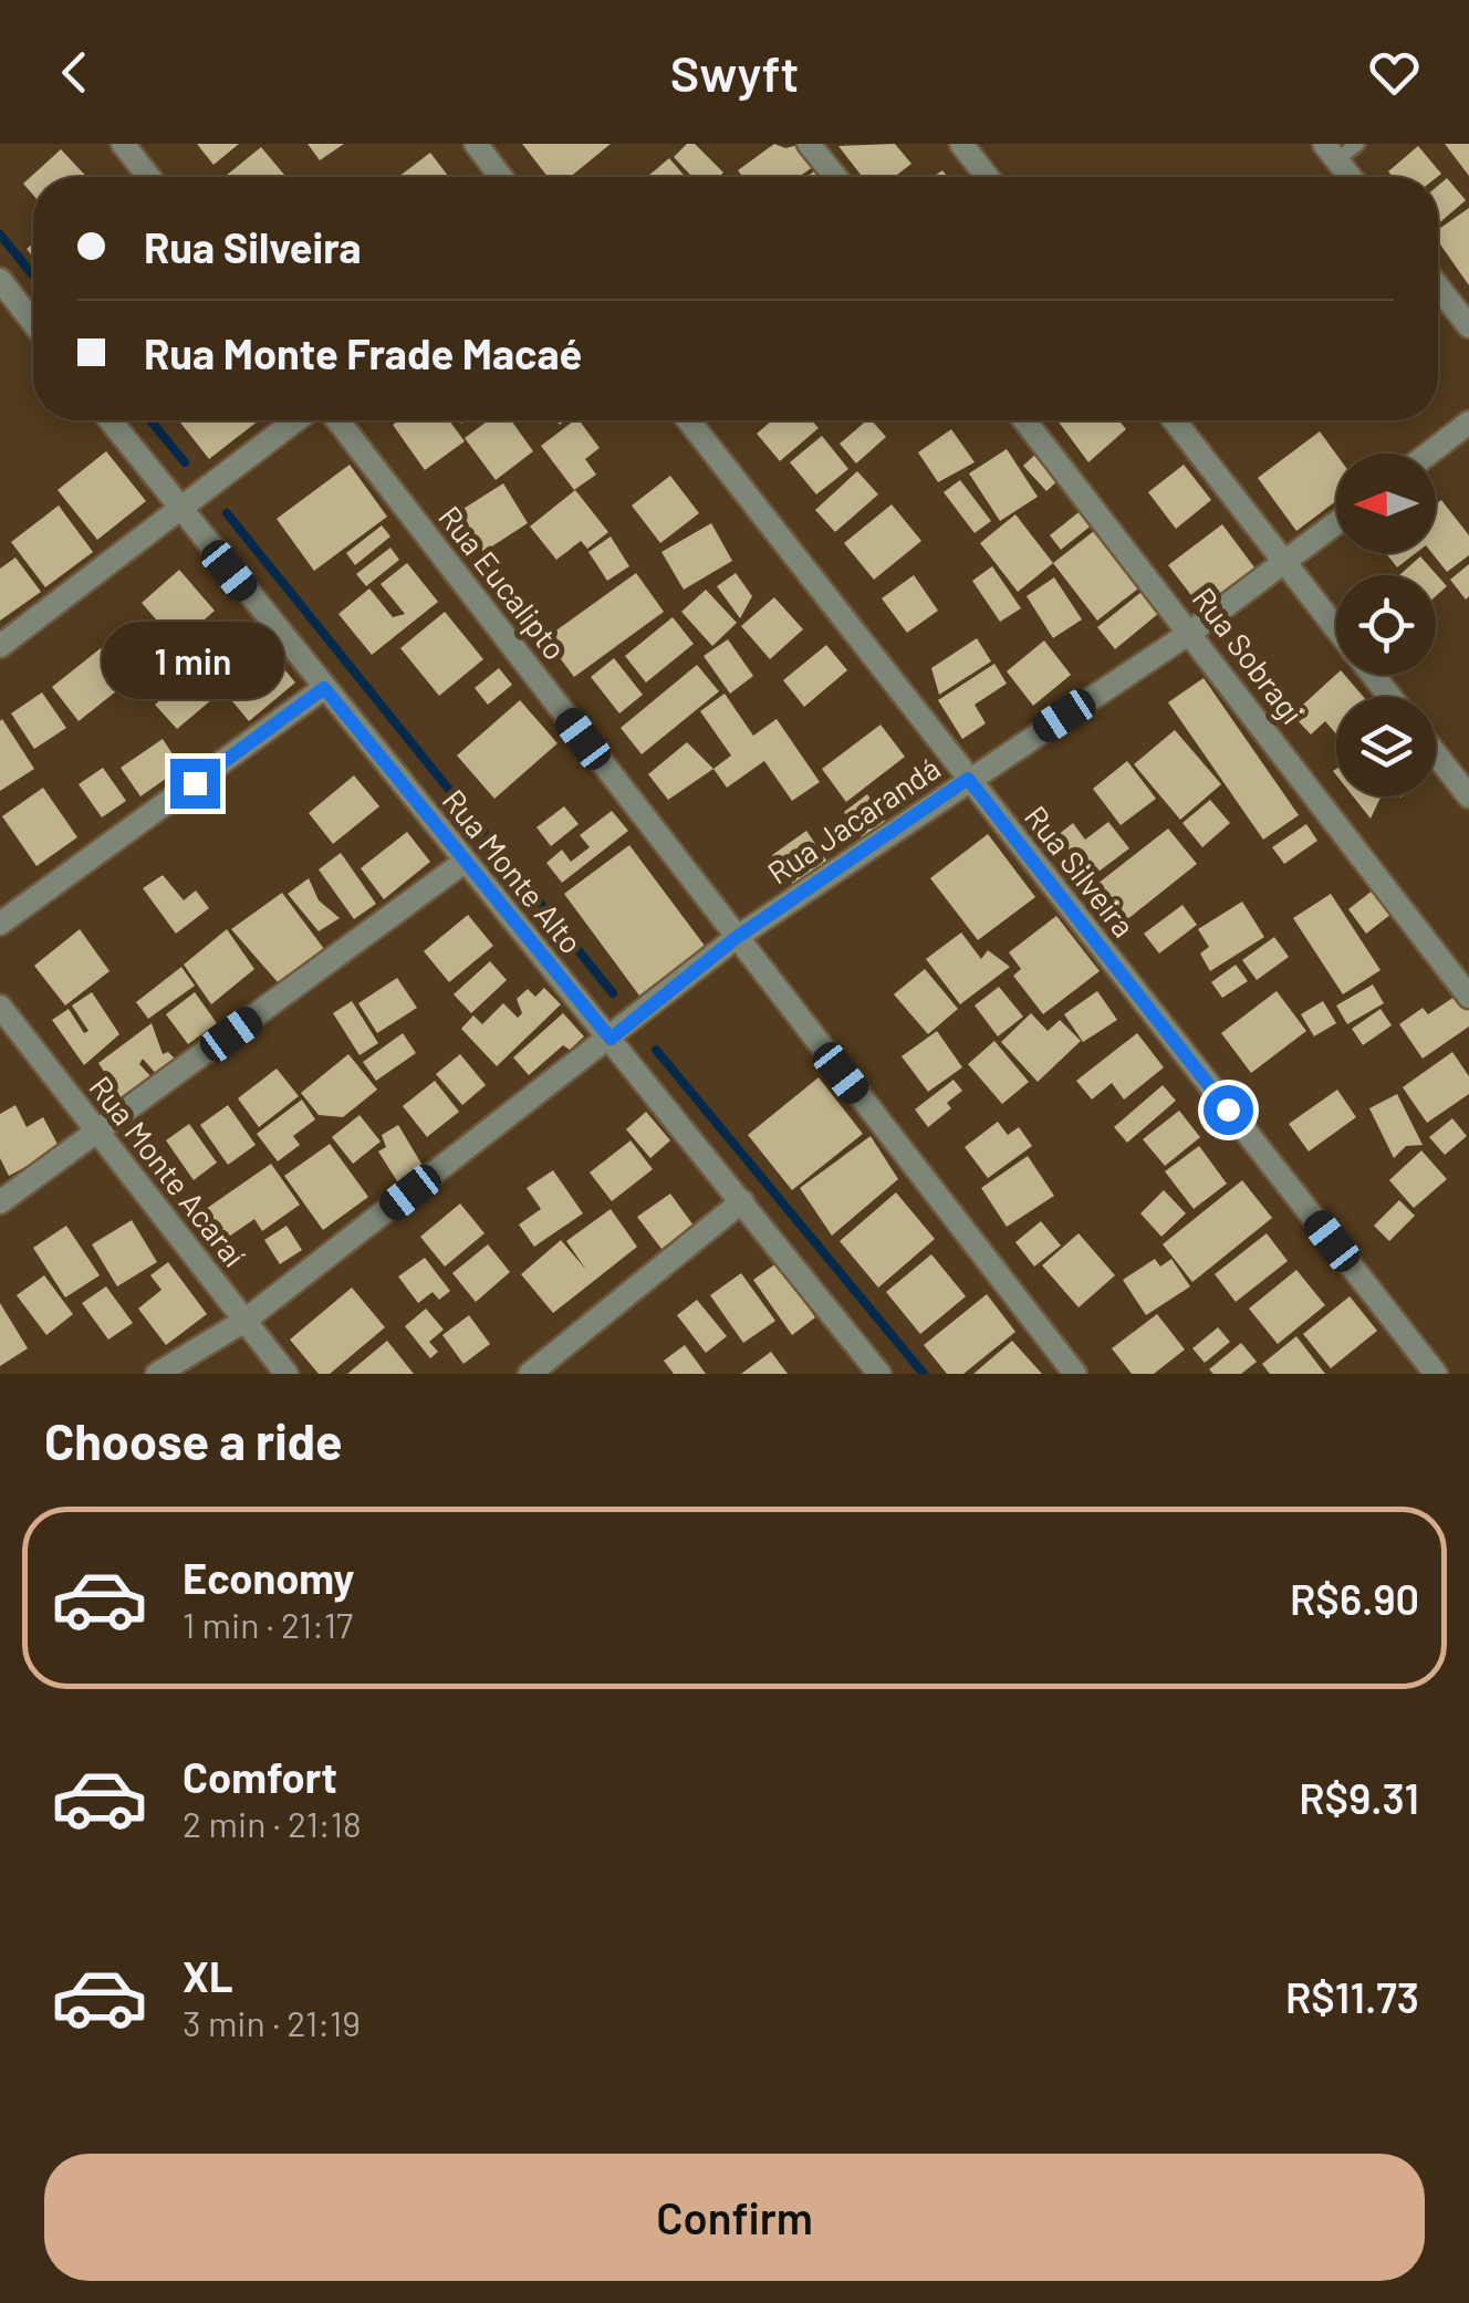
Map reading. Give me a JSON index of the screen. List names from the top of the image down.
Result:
{
  "streets": {
    "street": [
      "Rua Eucalipto",
      "Rua Sobragi",
      "Rua Jacarandá",
      "Rua Monte Alto",
      "Rua Silveira",
      "Rua Monte Acaraí"
    ]
  },
  "crossings": [
    ["Rua Eucalipto", "Rua Jacarandá"],
    ["Rua Sobragi", "Rua Jacarandá"],
    ["Rua Jacarandá", "Rua Monte Alto"],
    ["Rua Jacarandá", "Rua Silveira"],
    ["Rua Jacarandá", "Rua Monte Acaraí"]
  ],
  "north": "left",
  "page": {
    "header": "Swyft",
    "banner": ["Rua Silveira", "Rua Monte Frade Macaé"],
    "bubble": "1 min",
    "heading": "Choose a ride",
    "list": [
      {
        "name": "Economy",
        "note": "1 min · 21:17",
        "value": "R$6.90"
      },
      {
        "name": "Comfort",
        "note": "2 min · 21:18",
        "value": "R$9.31"
      },
      {
        "name": "XL",
        "note": "3 min · 21:19",
        "value": "R$11.73"
      }
    ],
    "buttons": "Confirm"
  }
}
